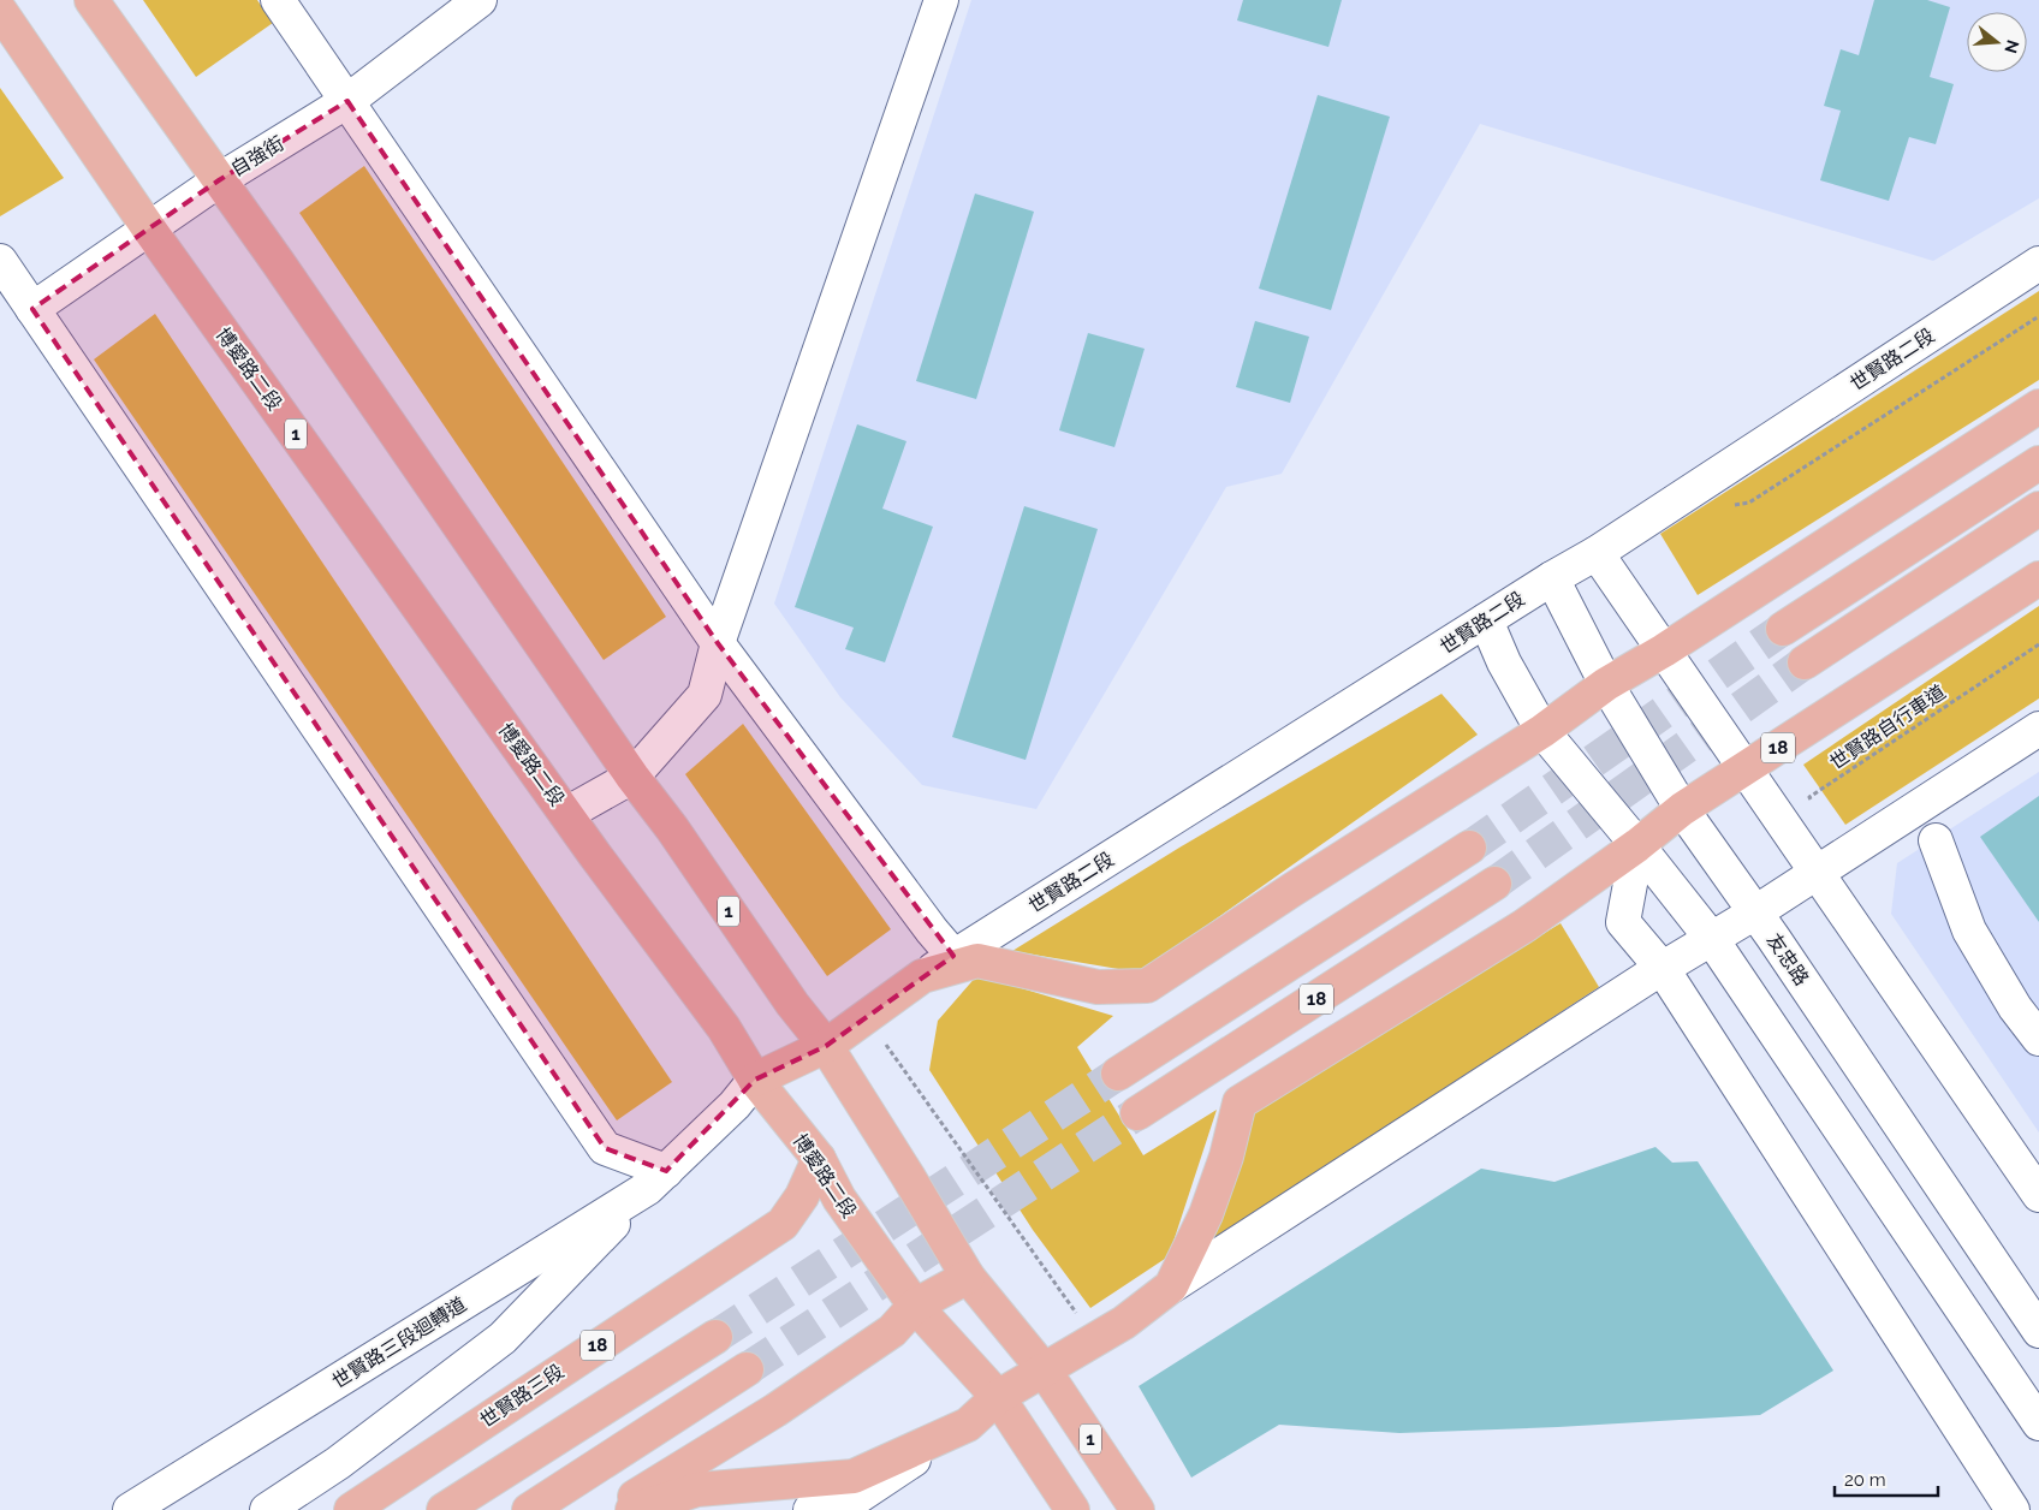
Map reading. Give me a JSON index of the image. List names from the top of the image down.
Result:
{
  "streets": {
    "main road": [
      "博愛路二段",
      "1",
      "18",
      "世賢路三段"
    ],
    "street": [
      "自強街",
      "世賢路二段",
      "友忠路",
      "世賢路三段迴轉道"
    ],
    "path": ["世賢路自行車道"]
  },
  "crossings": [
    ["自強街", "博愛路二段"],
    ["自強街", "1"],
    ["世賢路二段", "友忠路"],
    ["博愛路二段", "世賢路三段"],
    ["18", "友忠路"]
  ],
  "scale_bar": "20 m",
  "north": "right"
}
